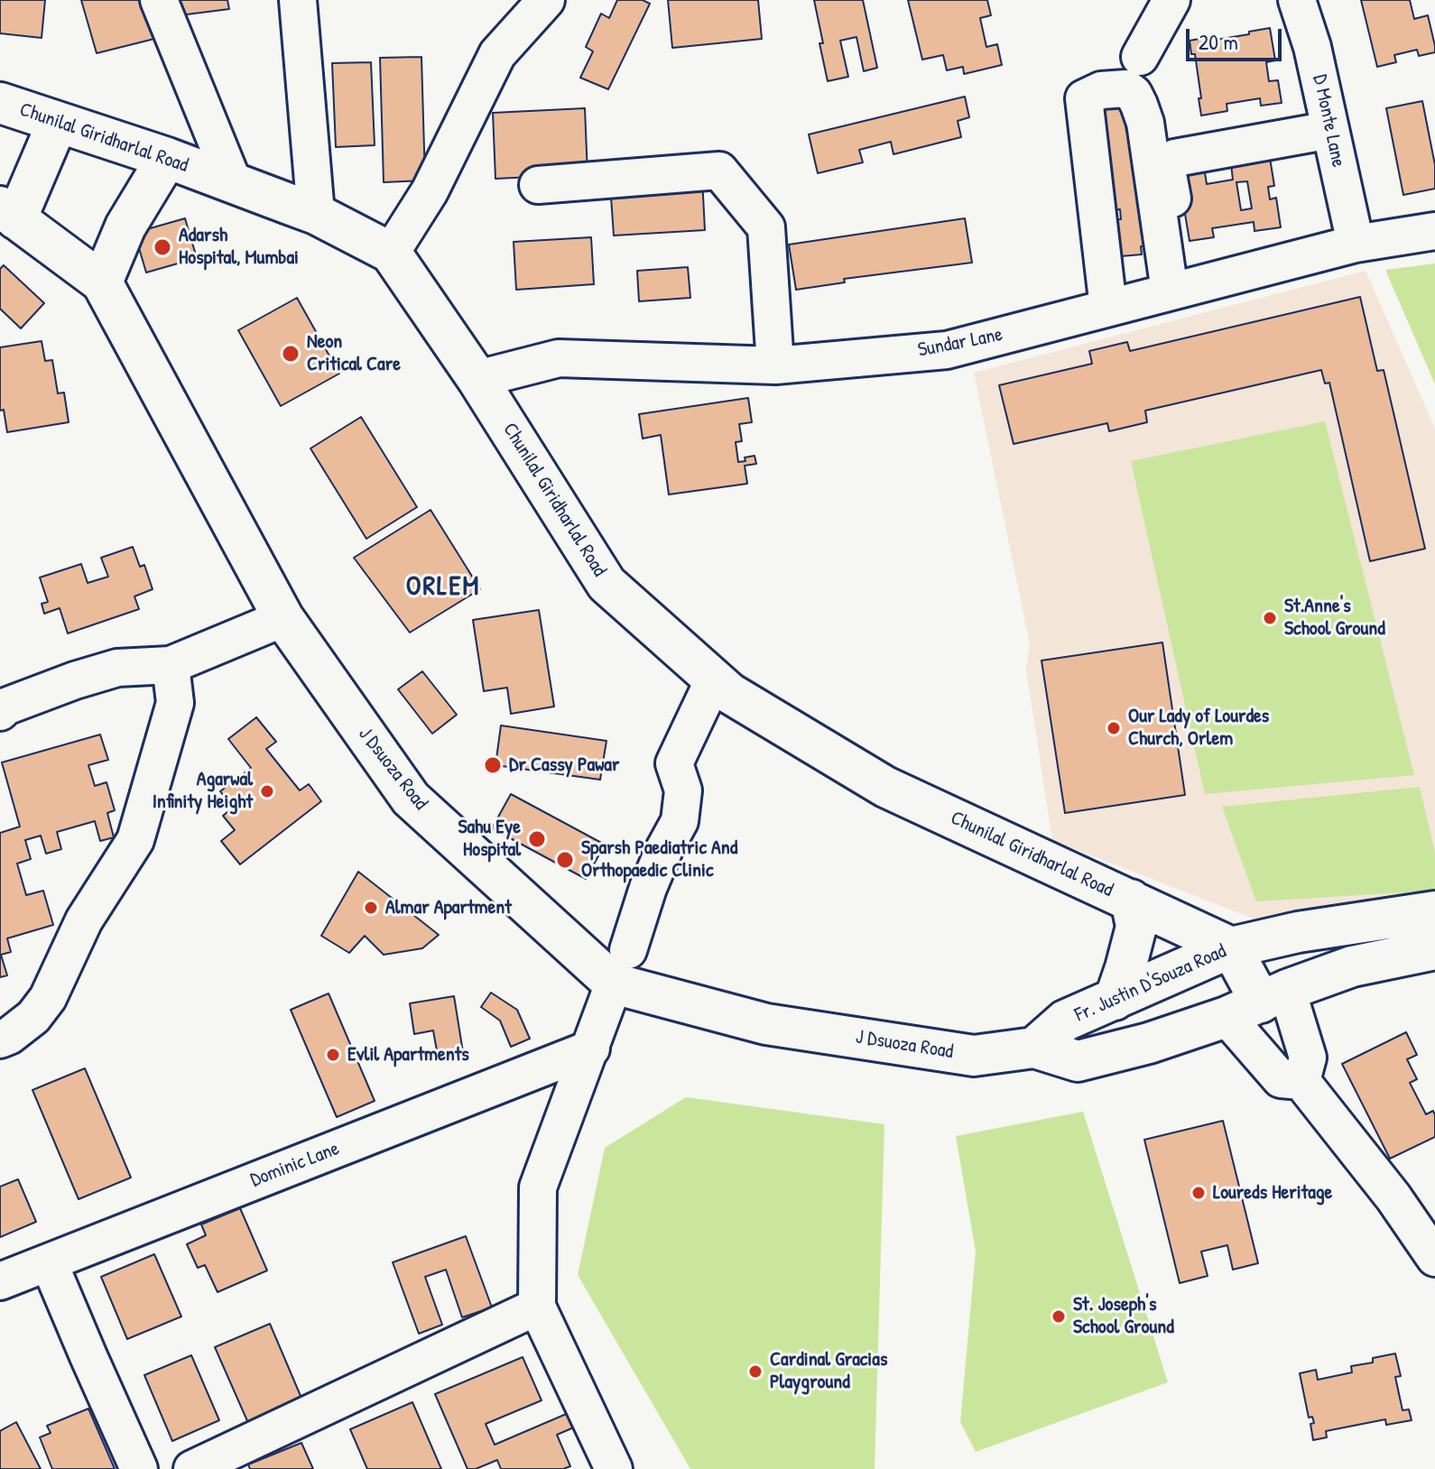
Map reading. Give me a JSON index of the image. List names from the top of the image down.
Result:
{
  "streets": {
    "main road": ["Chunilal Giridharlal Road", "J Dsuoza Road", "Fr. Justin D'Souza Road"],
    "street": ["D Monte Lane", "Sundar Lane", "Dominic Lane"]
  },
  "crossings": [
    ["D Monte Lane", "Sundar Lane"],
    ["Chunilal Giridharlal Road", "Sundar Lane"],
    ["Chunilal Giridharlal Road", "Fr. Justin D'Souza Road"],
    ["J Dsuoza Road", "Fr. Justin D'Souza Road"]
  ],
  "districts": ["ORLEM"],
  "places": [
    "Adarsh Hospital, Mumbai",
    "Neon Critical Care",
    "St.Anne's School Ground",
    "Our Lady of Lourdes Church, Orlem",
    "Dr Cassy Pawar",
    "Agarwal Infinity Height",
    "Sahu Eye Hospital",
    "Sparsh Paediatric And Orthopaedic Clinic",
    "Almar Apartment",
    "Evlil Apartments",
    "Loureds Heritage",
    "St. Joseph's School Ground",
    "Cardinal Gracias Playground"
  ],
  "scale_bar": "20 m"
}
